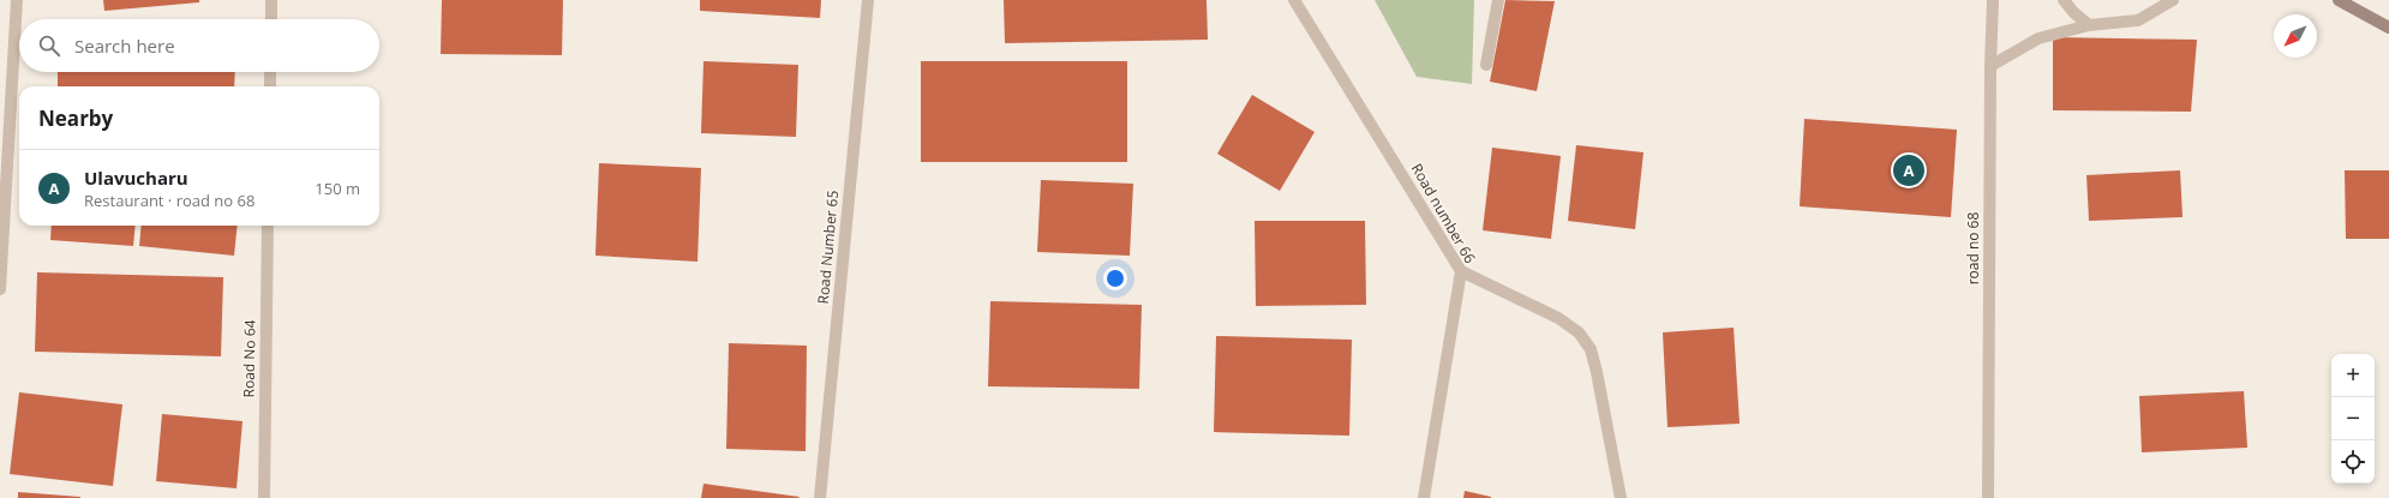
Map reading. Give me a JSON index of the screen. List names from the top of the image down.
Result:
{
  "streets": {
    "street": [
      "Road number 66",
      "Road Number 65",
      "road no 68",
      "Road No 64"
    ]
  },
  "north": "bottom left",
  "page": {
    "search": "Search here",
    "heading": "Nearby",
    "list": [
      {
        "mark": "A",
        "name": "Ulavucharu",
        "note": "Restaurant · road no 68",
        "value": "150 m"
      }
    ],
    "pins": "A",
    "map_buttons": ["+", "−"]
  }
}
